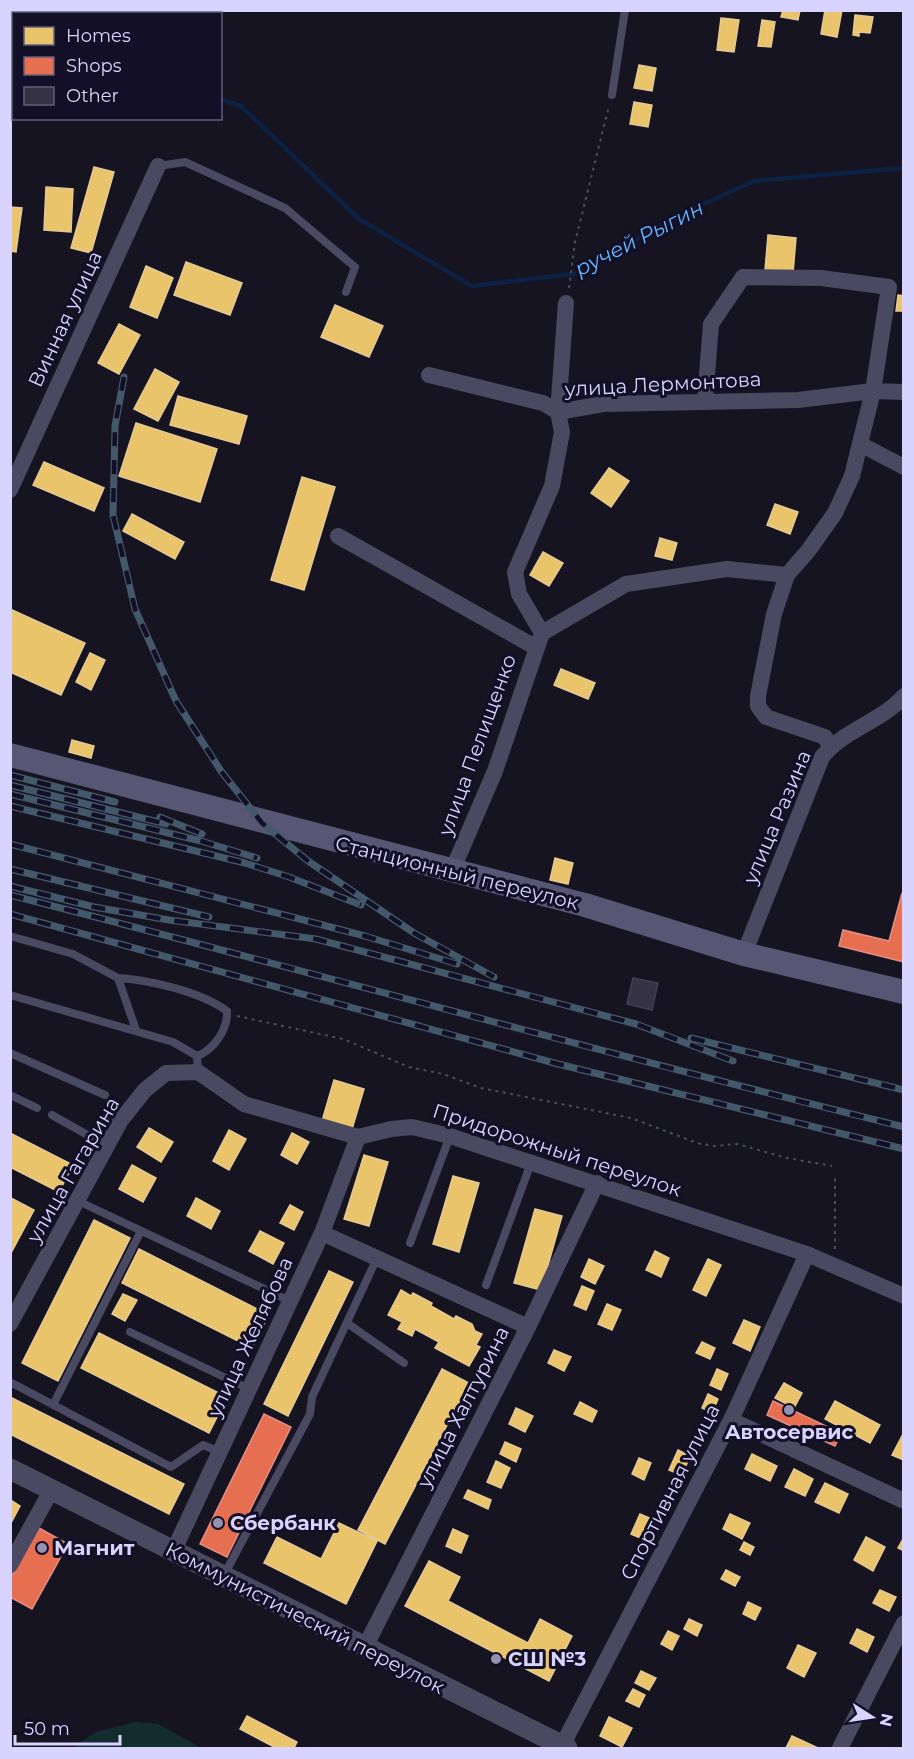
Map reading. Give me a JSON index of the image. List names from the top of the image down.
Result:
{
  "streets": {
    "main road": ["Станционный переулок"],
    "street": [
      "Винная улица",
      "улица Лермонтова",
      "улица Пелищенко",
      "улица Разина",
      "Придорожный переулок",
      "улица Гагарина",
      "улица Желябова",
      "улица Халтурина",
      "Спортивная улица",
      "Коммунистический переулок"
    ]
  },
  "crossings": [
    ["улица Пелищенко", "Станционный переулок"],
    ["улица Разина", "Станционный переулок"],
    ["Придорожный переулок", "улица Желябова"],
    ["Придорожный переулок", "улица Халтурина"],
    ["Придорожный переулок", "Спортивная улица"],
    ["улица Желябова", "Коммунистический переулок"],
    ["улица Халтурина", "Коммунистический переулок"],
    ["Спортивная улица", "Коммунистический переулок"]
  ],
  "water": ["ручей Рыгин"],
  "places": [
    "Автосервис",
    "Сбербанк",
    "Магнит",
    "СШ №3"
  ],
  "legend": ["Homes", "Shops", "Other"],
  "scale_bar": "50 m",
  "north": "right"
}
